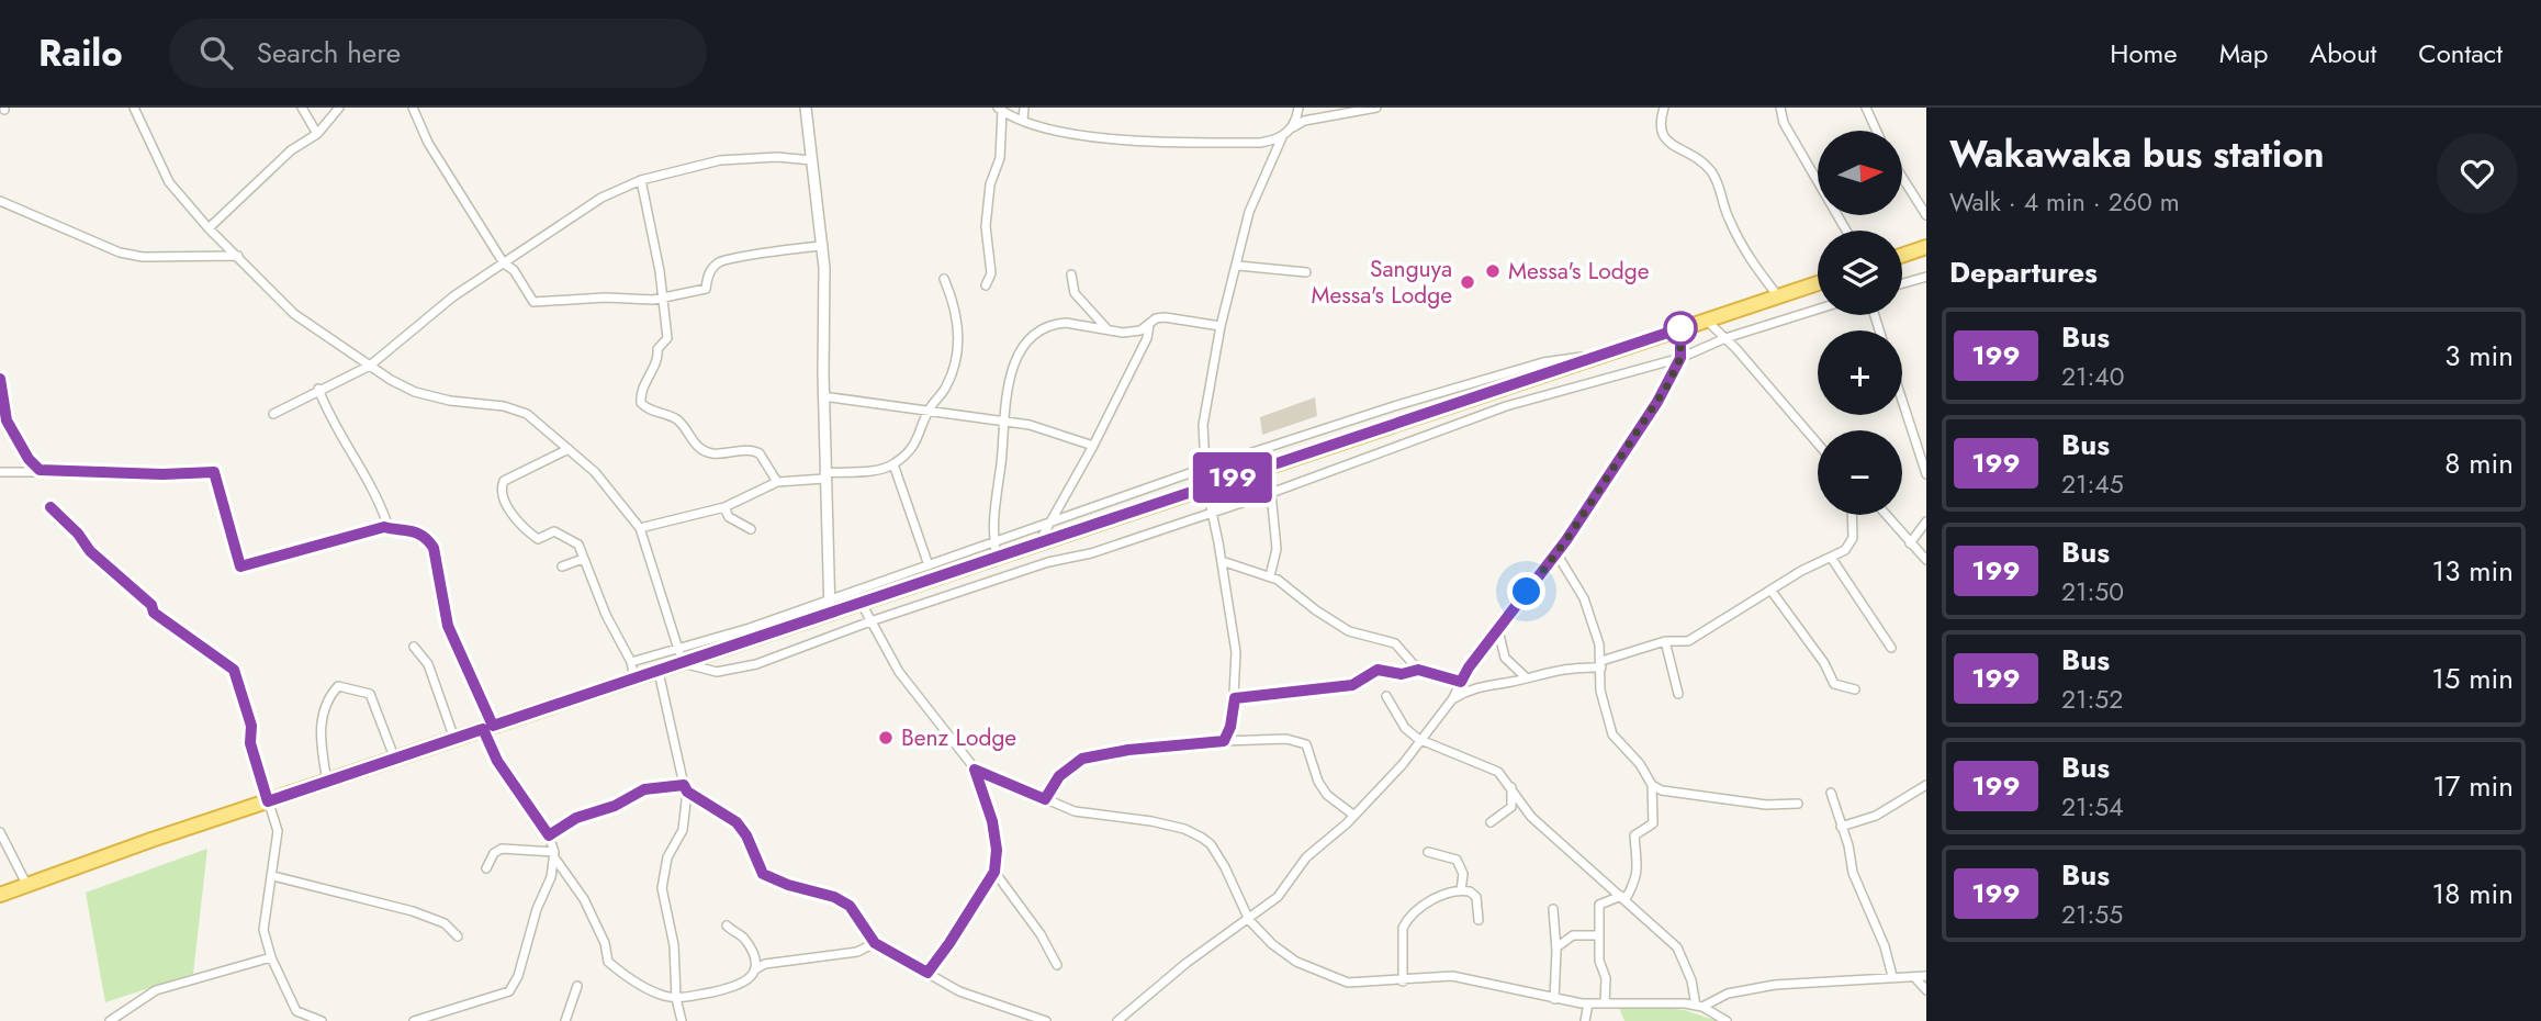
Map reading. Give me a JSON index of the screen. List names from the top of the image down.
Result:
{
  "places": ["Messa's Lodge", "Sanguya Messa's Lodge", "Benz Lodge"],
  "lines": ["bus line 199"],
  "north": "right",
  "page": {
    "header": "Railo",
    "search": "Search here",
    "nav": [
      "Home",
      "Map",
      "About",
      "Contact"
    ],
    "on_map": "199",
    "heading": [
      ["Wakawaka bus station", "Walk · 4 min · 260 m"],
      "Departures"
    ],
    "map_buttons": ["+", "−"],
    "list": [
      {
        "mark": "199",
        "name": "Bus",
        "note": "21:40",
        "value": "3 min"
      },
      {
        "mark": "199",
        "name": "Bus",
        "note": "21:45",
        "value": "8 min"
      },
      {
        "mark": "199",
        "name": "Bus",
        "note": "21:50",
        "value": "13 min"
      },
      {
        "mark": "199",
        "name": "Bus",
        "note": "21:52",
        "value": "15 min"
      },
      {
        "mark": "199",
        "name": "Bus",
        "note": "21:54",
        "value": "17 min"
      },
      {
        "mark": "199",
        "name": "Bus",
        "note": "21:55",
        "value": "18 min"
      }
    ]
  }
}
